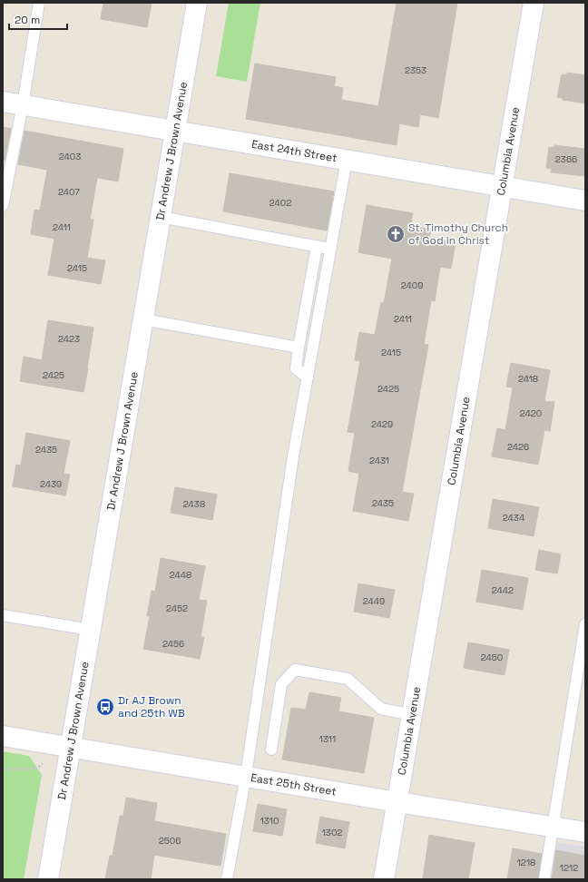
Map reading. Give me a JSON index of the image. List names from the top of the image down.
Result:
{
  "streets": {
    "street": [
      "Dr Andrew J Brown Avenue",
      "East 24th Street",
      "Columbia Avenue",
      "East 25th Street"
    ]
  },
  "crossings": [
    ["Dr Andrew J Brown Avenue", "East 24th Street"],
    ["Dr Andrew J Brown Avenue", "East 25th Street"],
    ["East 24th Street", "Columbia Avenue"],
    ["Columbia Avenue", "East 25th Street"]
  ],
  "places": {
    "church": ["St. Timothy Church of God in Christ"],
    "bus stop": ["Dr AJ Brown and 25th WB"]
  },
  "house_numbers": [
    "2353",
    "2403",
    "2366",
    "2407",
    "2402",
    "2411",
    "2415",
    "2409",
    "2411",
    "2423",
    "2415",
    "2425",
    "2418",
    "2425",
    "2420",
    "2429",
    "2426",
    "2435",
    "2431",
    "2439",
    "2435",
    "2438",
    "2434",
    "2448",
    "2442",
    "2449",
    "2452",
    "2456",
    "2450",
    "1311",
    "1310",
    "1302",
    "2506",
    "1218",
    "1212"
  ],
  "scale_bar": "20 m"
}
